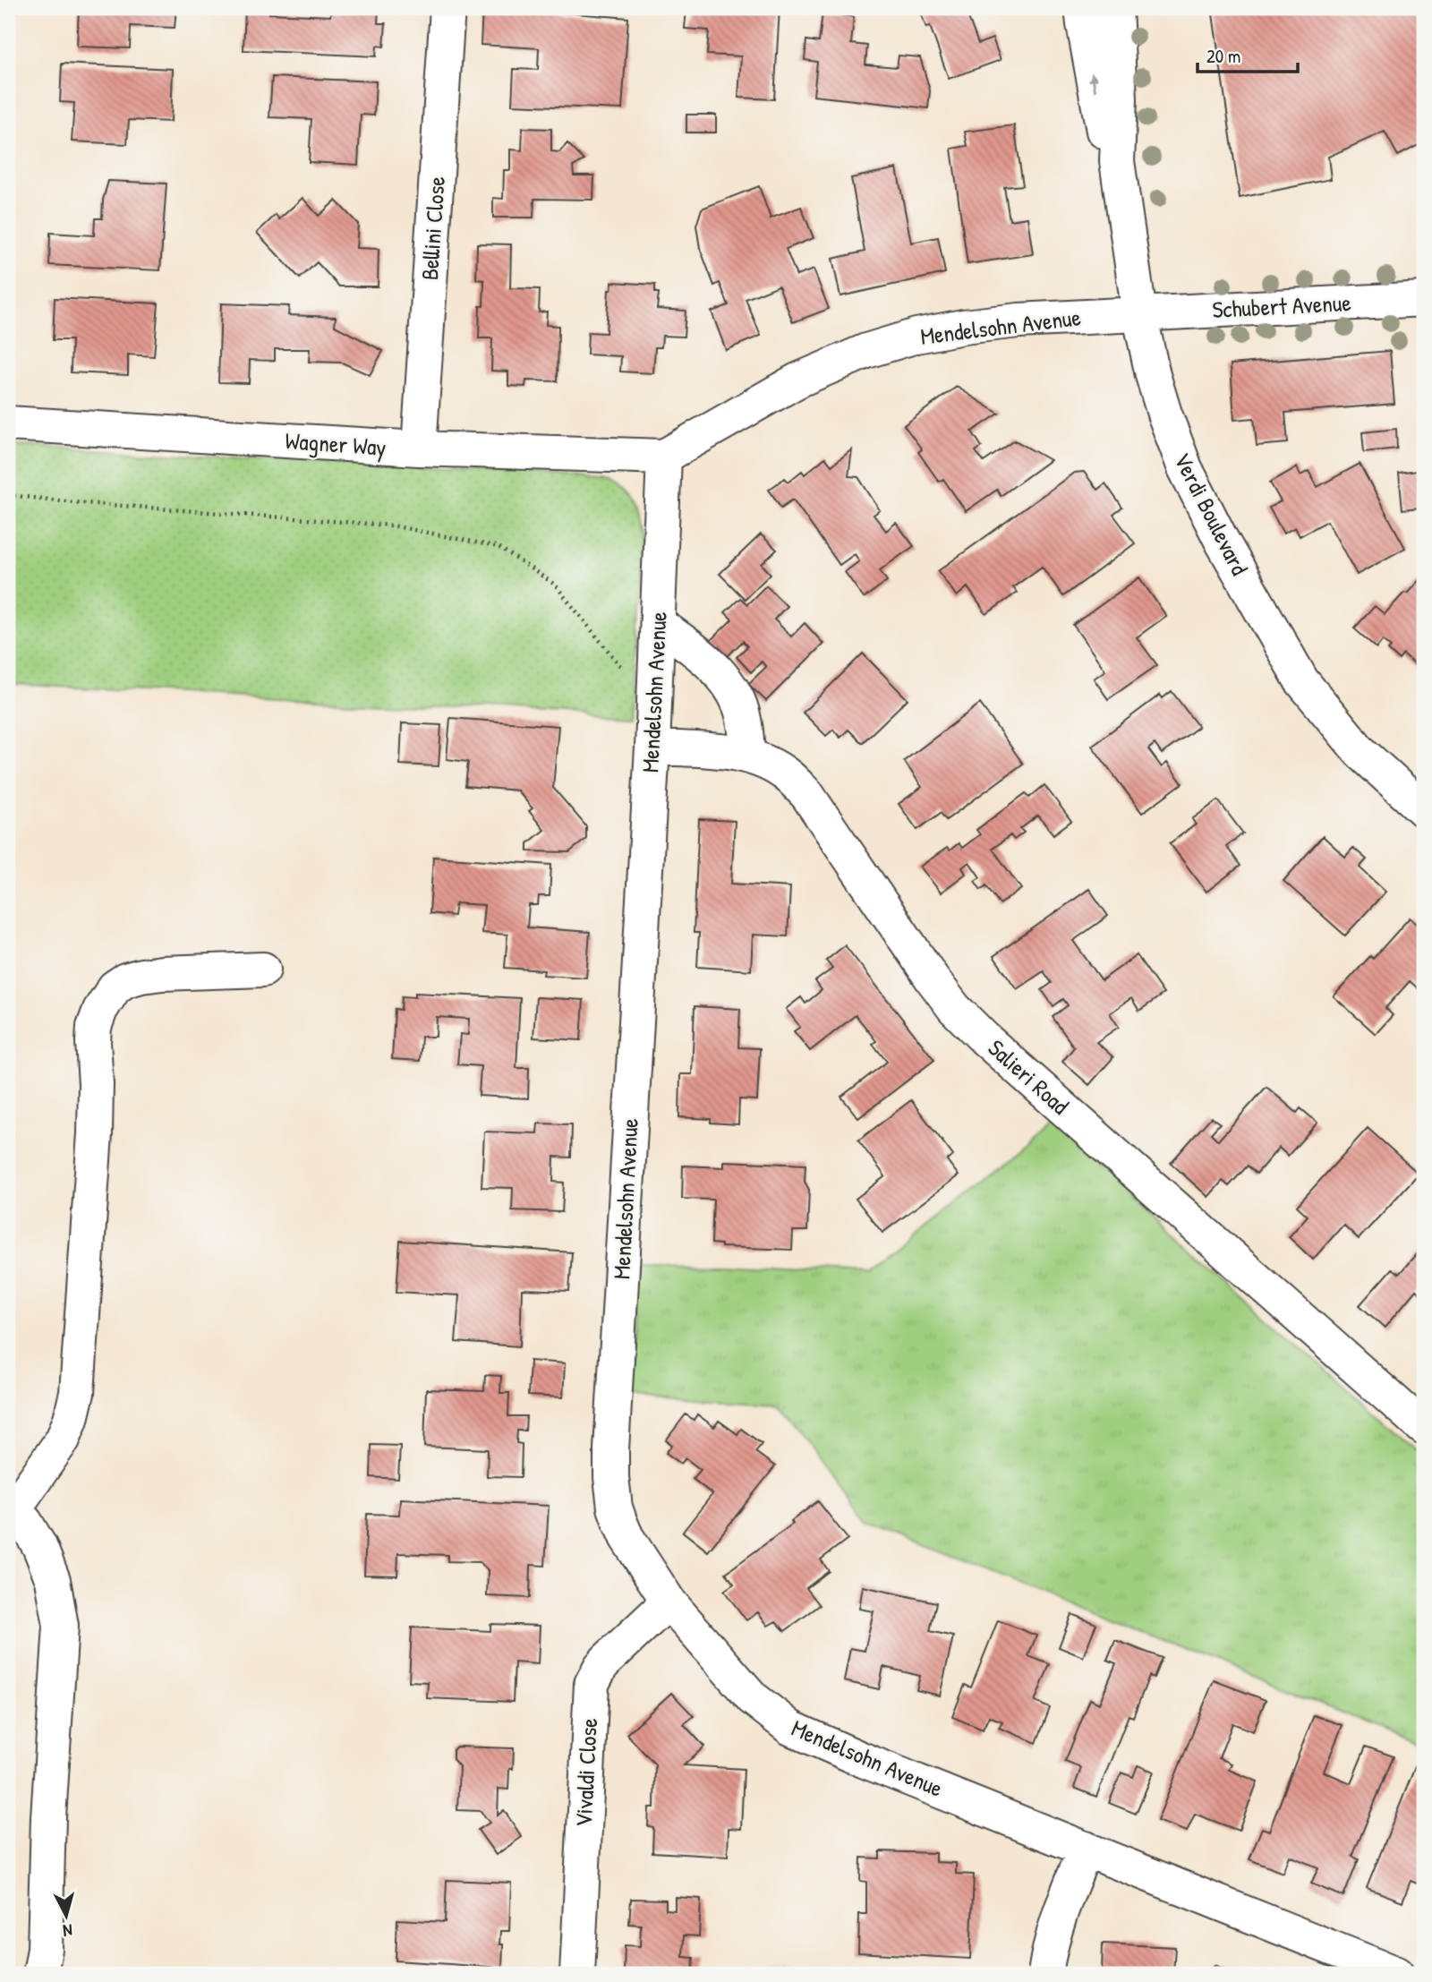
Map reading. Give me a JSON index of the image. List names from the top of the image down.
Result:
{
  "streets": {
    "street": [
      "Bellini Close",
      "Schubert Avenue",
      "Mendelsohn Avenue",
      "Wagner Way",
      "Verdi Boulevard",
      "Salieri Road",
      "Vivaldi Close"
    ]
  },
  "crossings": [
    ["Bellini Close", "Wagner Way"],
    ["Schubert Avenue", "Mendelsohn Avenue"],
    ["Schubert Avenue", "Verdi Boulevard"],
    ["Mendelsohn Avenue", "Wagner Way"],
    ["Mendelsohn Avenue", "Verdi Boulevard"],
    ["Mendelsohn Avenue", "Salieri Road"],
    ["Mendelsohn Avenue", "Vivaldi Close"]
  ],
  "scale_bar": "20 m",
  "north": "bottom"
}
